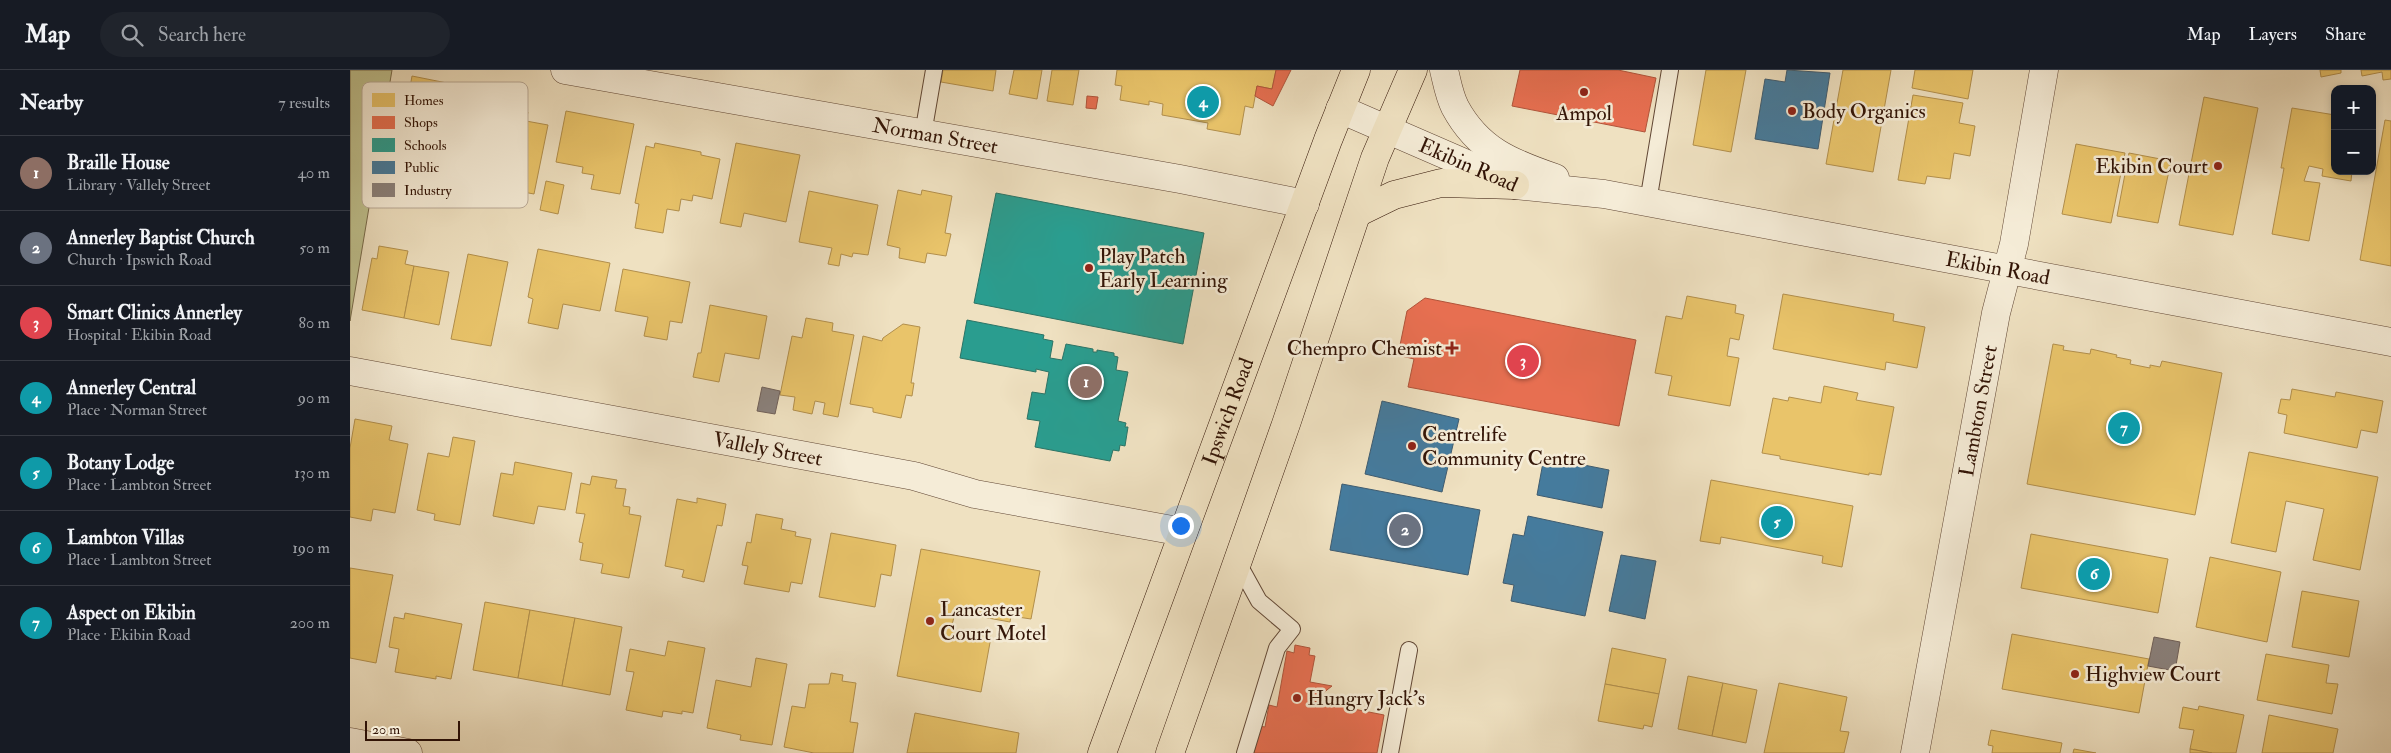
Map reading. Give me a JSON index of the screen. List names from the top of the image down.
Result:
{
  "streets": {
    "highway": ["Ipswich Road"],
    "street": [
      "Norman Street",
      "Ekibin Road",
      "Lambton Street",
      "Vallely Street"
    ]
  },
  "crossings": [
    ["Norman Street", "Ipswich Road"],
    ["Ekibin Road", "Ipswich Road"],
    ["Ekibin Road", "Lambton Street"],
    ["Ipswich Road", "Vallely Street"]
  ],
  "places": {
    "other": [
      "Ampol",
      "Body Organics",
      "Ekibin Court",
      "Play Patch Early Learning",
      "Centrelife Community Centre",
      "Lancaster Court Motel",
      "Highview Court",
      "Hungry Jack's"
    ],
    "health": ["Chempro Chemist"]
  },
  "legend": [
    "Homes",
    "Shops",
    "Schools",
    "Public",
    "Industry"
  ],
  "scale_bar": "20 m",
  "page": {
    "header": "Map",
    "search": "Search here",
    "nav": ["Map", "Layers", "Share"],
    "heading": ["Nearby", "7 results"],
    "pins": [
      "4",
      "3",
      "1",
      "7",
      "5",
      "2",
      "6"
    ],
    "map_buttons": ["+", "−"],
    "list": [
      {
        "mark": "1",
        "name": "Braille House",
        "note": "Library · Vallely Street",
        "value": "40 m"
      },
      {
        "mark": "2",
        "name": "Annerley Baptist Church",
        "note": "Church · Ipswich Road",
        "value": "50 m"
      },
      {
        "mark": "3",
        "name": "Smart Clinics Annerley",
        "note": "Hospital · Ekibin Road",
        "value": "80 m"
      },
      {
        "mark": "4",
        "name": "Annerley Central",
        "note": "Place · Norman Street",
        "value": "90 m"
      },
      {
        "mark": "5",
        "name": "Botany Lodge",
        "note": "Place · Lambton Street",
        "value": "130 m"
      },
      {
        "mark": "6",
        "name": "Lambton Villas",
        "note": "Place · Lambton Street",
        "value": "190 m"
      },
      {
        "mark": "7",
        "name": "Aspect on Ekibin",
        "note": "Place · Ekibin Road",
        "value": "200 m"
      }
    ],
    "scale": "20 m"
  }
}
